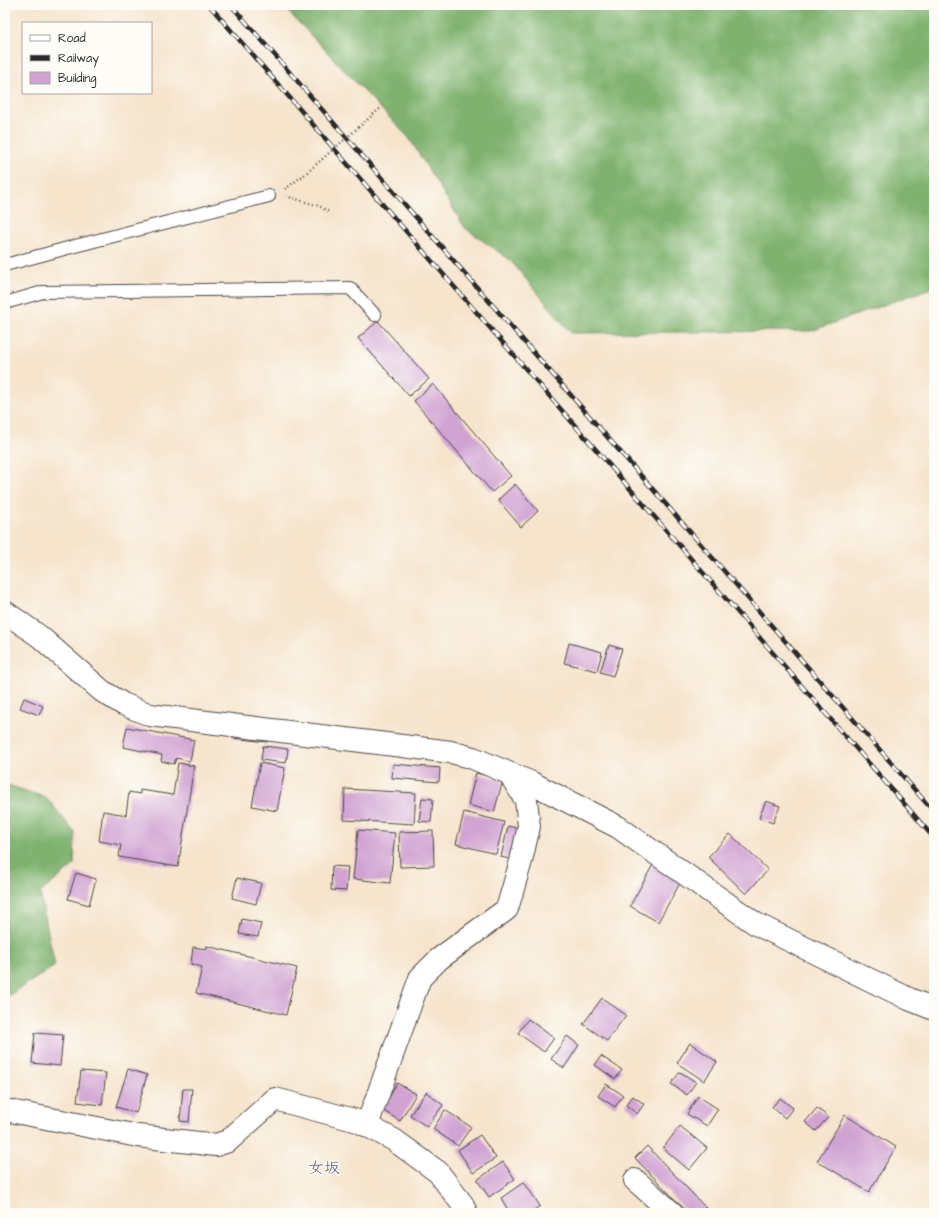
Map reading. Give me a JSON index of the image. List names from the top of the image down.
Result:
{
  "districts": ["女坂"],
  "legend": ["Road", "Railway", "Building"]
}
